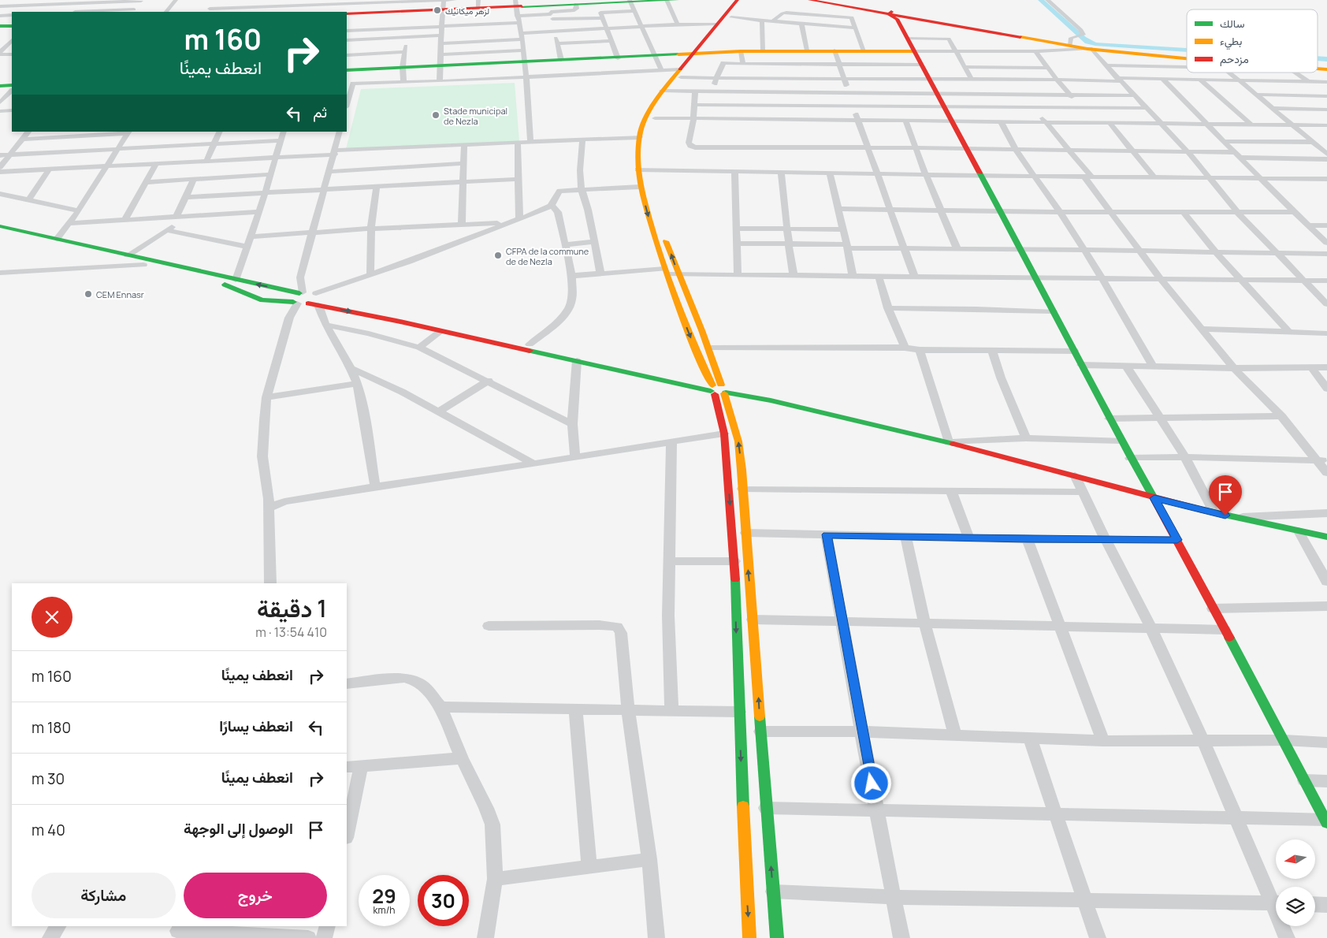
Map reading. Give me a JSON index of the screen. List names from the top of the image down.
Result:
{
  "places": [
    "لزهر ميكانيك",
    "Stade municipal de Nezla",
    "CFPA de la commune de de Nezla",
    "CEM Ennasr"
  ],
  "legend": ["سالك", "بطيء", "مزدحم"],
  "north": "left",
  "page": {
    "turn": ["160 m", "انعطف يمينًا"],
    "then": "ثم",
    "heading": ["1 دقيقة", "410 m · 13:54"],
    "list": [
      {
        "name": "انعطف يمينًا",
        "value": "160 m"
      },
      {
        "name": "انعطف يسارًا",
        "value": "180 m"
      },
      {
        "name": "انعطف يمينًا",
        "value": "30 m"
      },
      {
        "name": "الوصول إلى الوجهة",
        "value": "40 m"
      }
    ],
    "buttons": ["خروج", "مشاركة"],
    "speed": "29 km/h",
    "limit": "30"
  }
}
